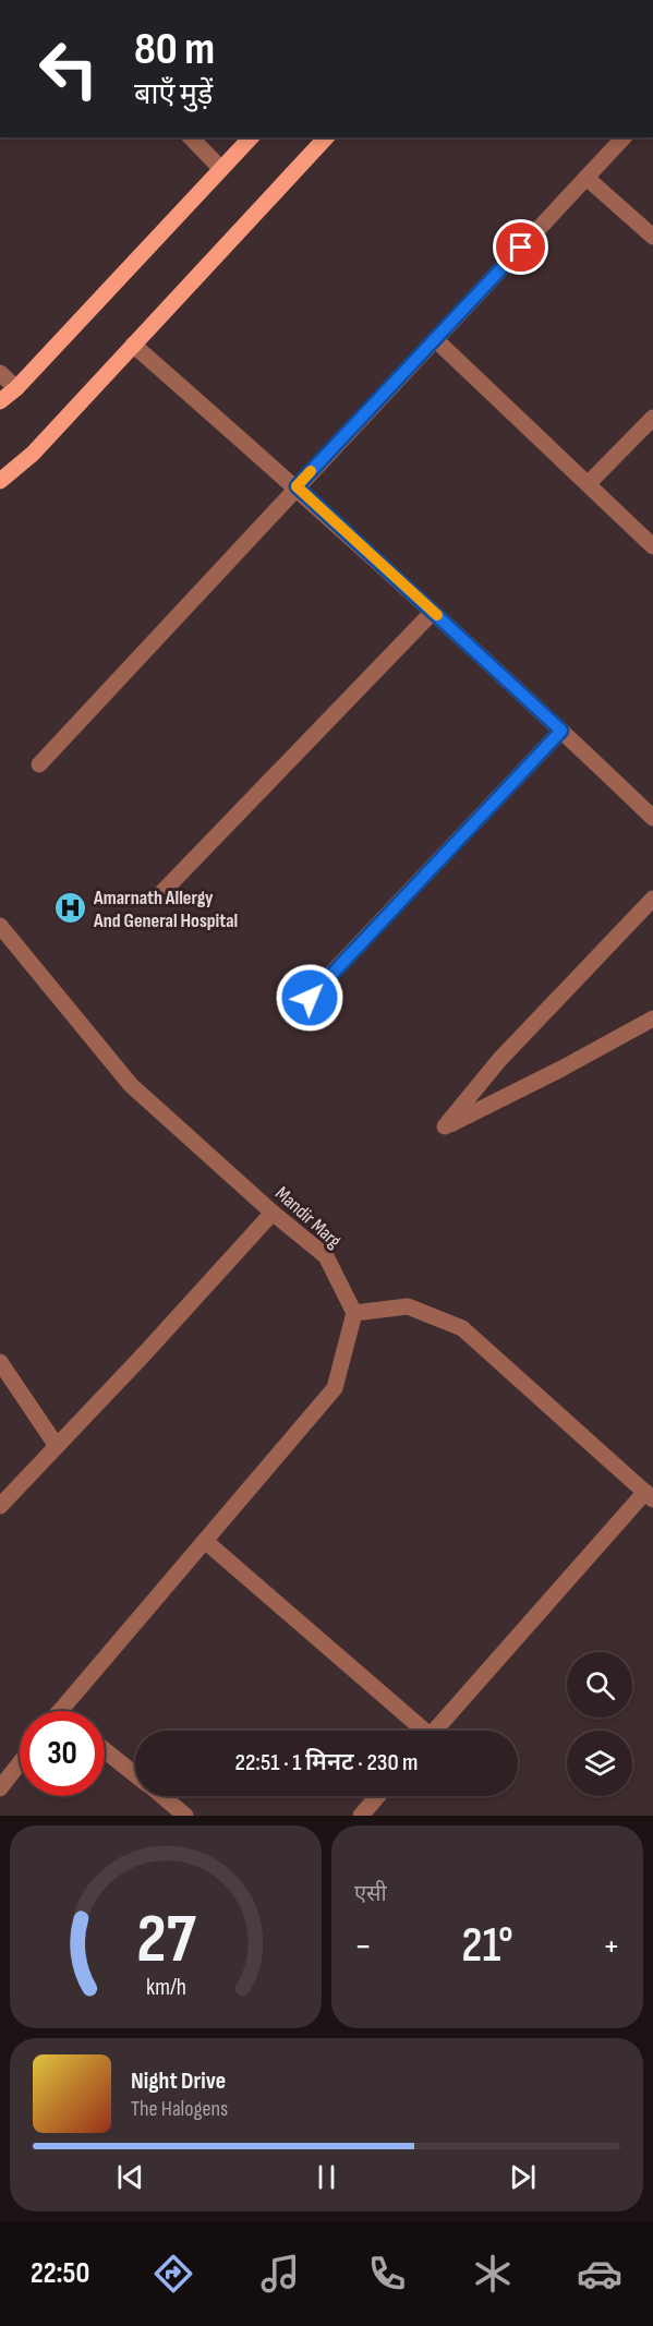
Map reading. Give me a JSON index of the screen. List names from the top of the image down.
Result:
{
  "streets": {
    "street": ["Mandir Marg"]
  },
  "places": {
    "hospital": ["Amarnath Allergy And General Hospital"]
  },
  "page": {
    "turn": ["80 m", "बाएँ मुड़ें"],
    "limit": "30",
    "trip": "22:51 · 1 मिनट · 230 m",
    "tile": "एसी",
    "heat": ["−", "21°", "+"],
    "song": ["Night Drive", "The Halogens"],
    "tabs": "22:50",
    "gauge": ["27", "km/h"]
  }
}
